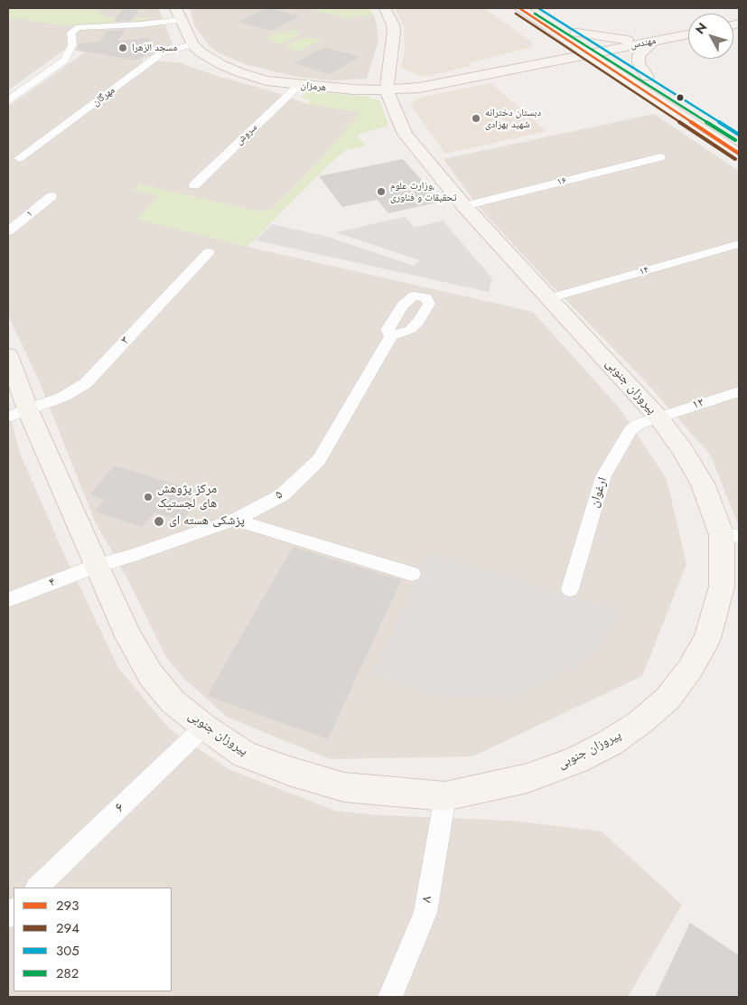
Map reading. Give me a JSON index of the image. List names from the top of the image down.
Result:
{
  "streets": {
    "street": [
      "مهندس",
      "هرمزان",
      "مهرگان",
      "سروش",
      "۱۶",
      "۱",
      "۱۴",
      "۳",
      "پیروزان جنوبی",
      "۱۲",
      "ارغوان",
      "۵",
      "۴",
      "۶",
      "۸"
    ]
  },
  "crossings": [
    ["مهندس", "هرمزان"],
    ["هرمزان", "مهرگان"],
    ["هرمزان", "سروش"],
    ["هرمزان", "پیروزان جنوبی"],
    ["۱۶", "پیروزان جنوبی"],
    ["۱۴", "پیروزان جنوبی"],
    ["۳", "پیروزان جنوبی"],
    ["پیروزان جنوبی", "۱۲"],
    ["پیروزان جنوبی", "ارغوان"],
    ["پیروزان جنوبی", "۵"],
    ["پیروزان جنوبی", "۴"],
    ["پیروزان جنوبی", "۶"],
    ["پیروزان جنوبی", "۸"],
    ["۱۲", "ارغوان"],
    ["۵", "۴"]
  ],
  "places": [
    "مسجد الزهرا",
    "دبستان دخترانه شهید بهزادی",
    "وزارت علوم، تحقیقات و فناوری",
    "مرکز پژوهش های لجستیک",
    "پزشکی هسته ای"
  ],
  "lines": [
    "transit line 293",
    "transit line 305",
    "transit line 294",
    "transit line 282"
  ],
  "legend": [
    "293",
    "294",
    "305",
    "282"
  ],
  "north": "top left"
}
